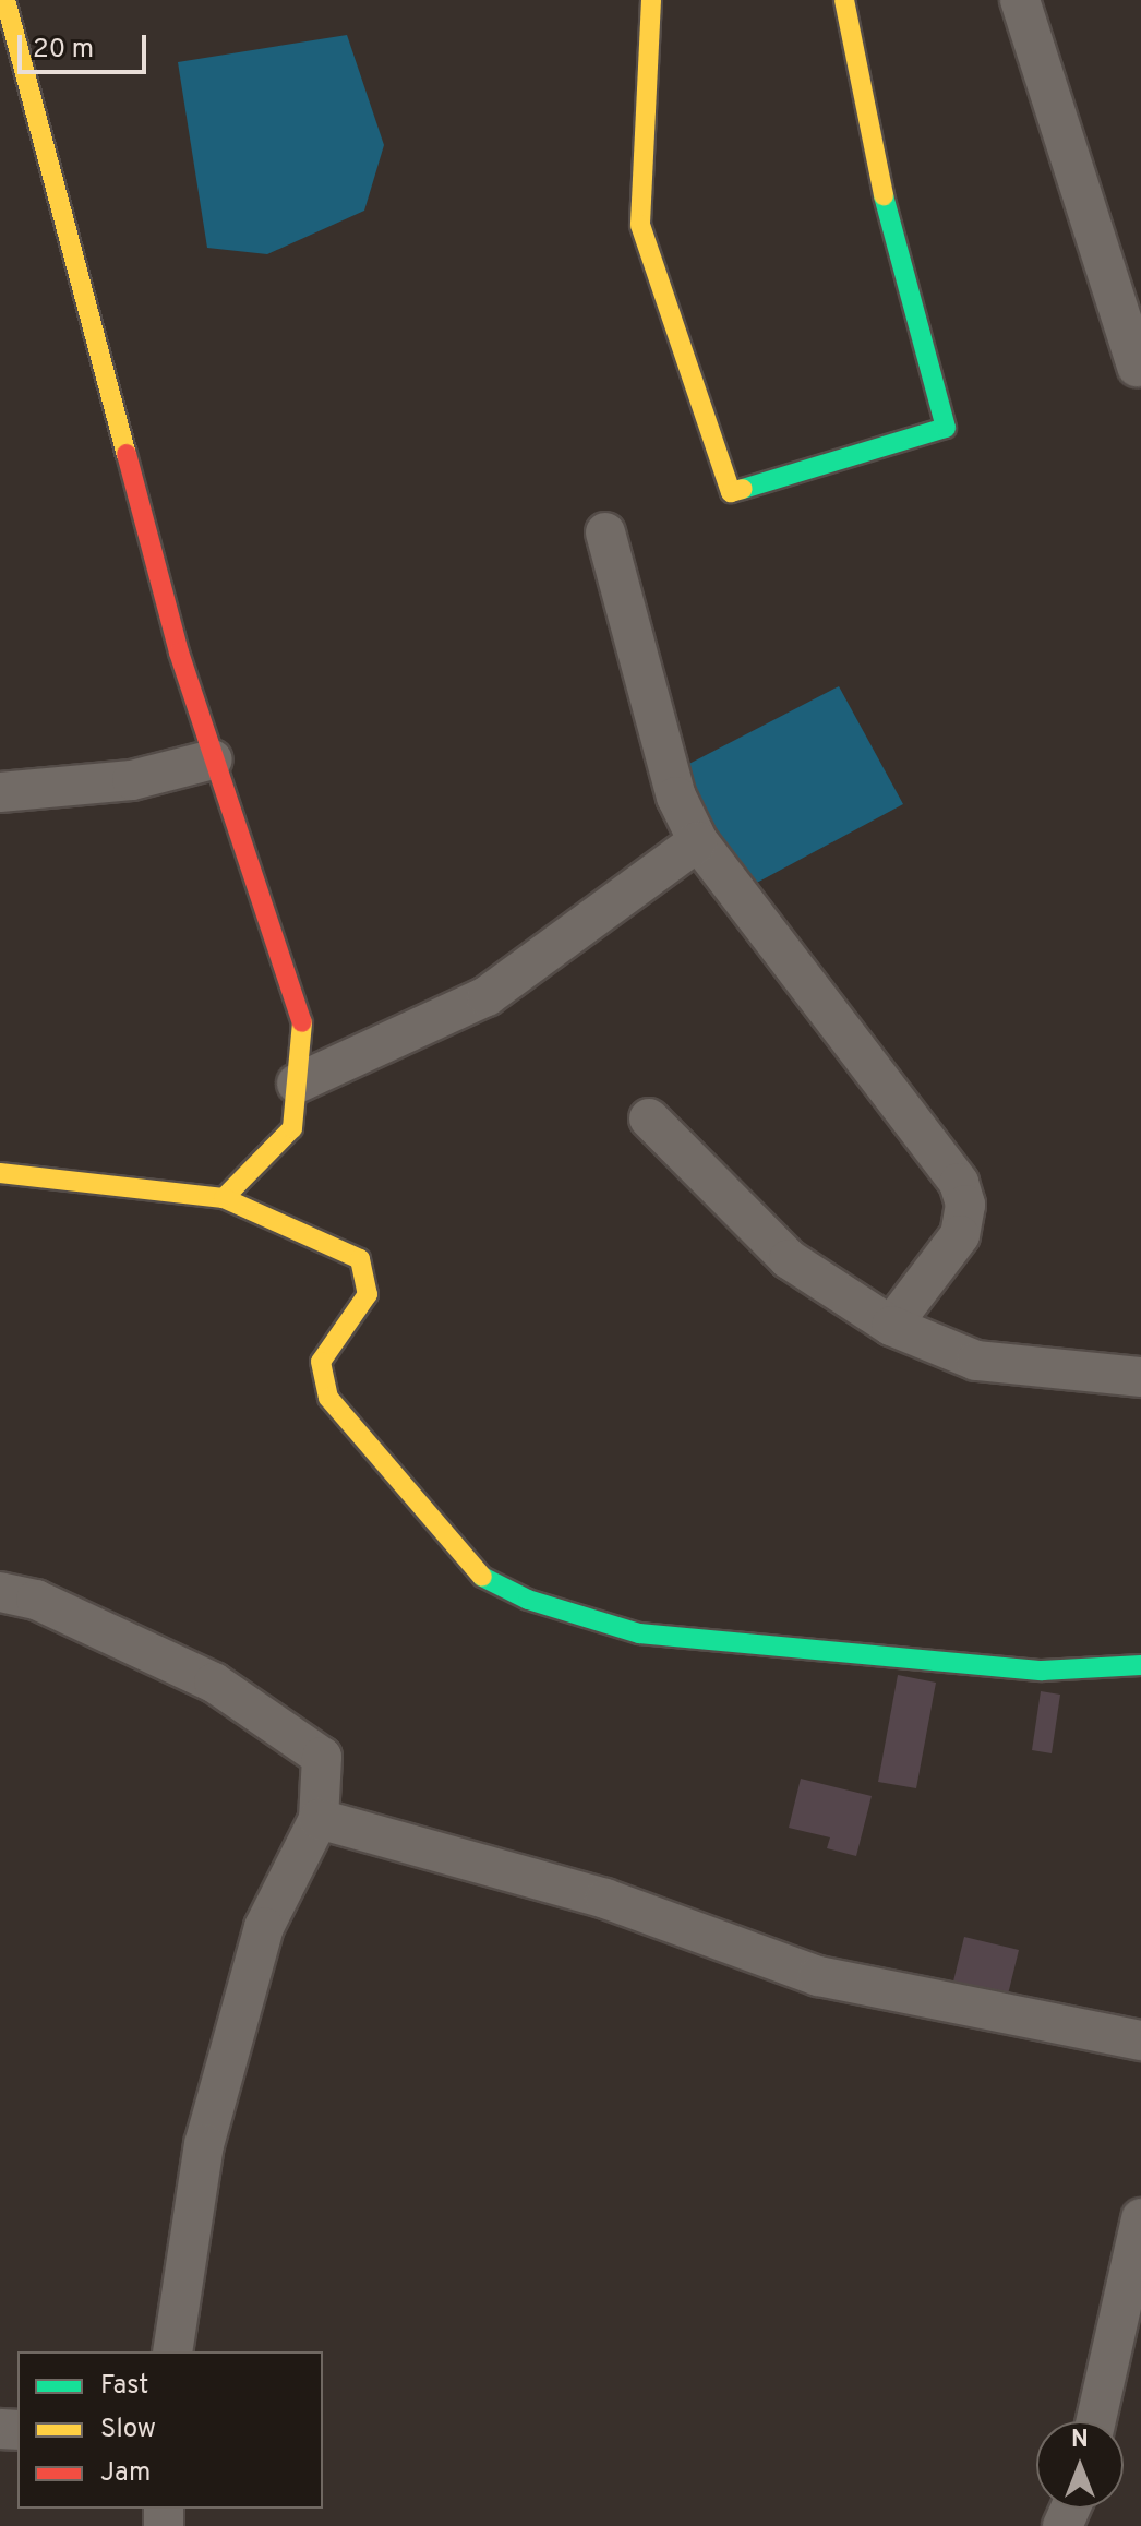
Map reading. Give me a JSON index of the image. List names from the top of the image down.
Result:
{
  "legend": ["Fast", "Slow", "Jam"],
  "scale_bar": "20 m",
  "north": "top"
}
